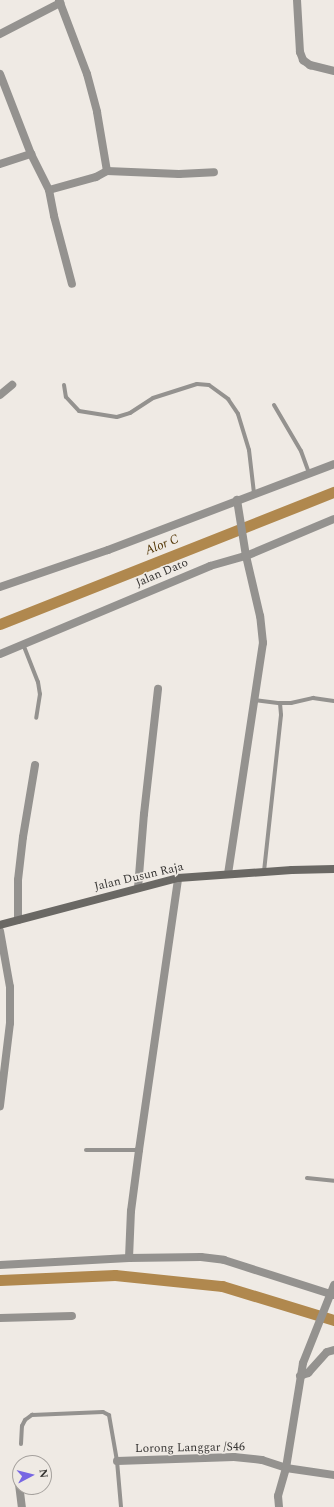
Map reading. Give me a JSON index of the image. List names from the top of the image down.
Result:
{
  "streets": {
    "main road": ["Jalan Dusun Raja"],
    "street": ["Jalan Dato", "Lorong Langgar /S46"]
  },
  "water": ["Alor C"],
  "north": "right"
}
